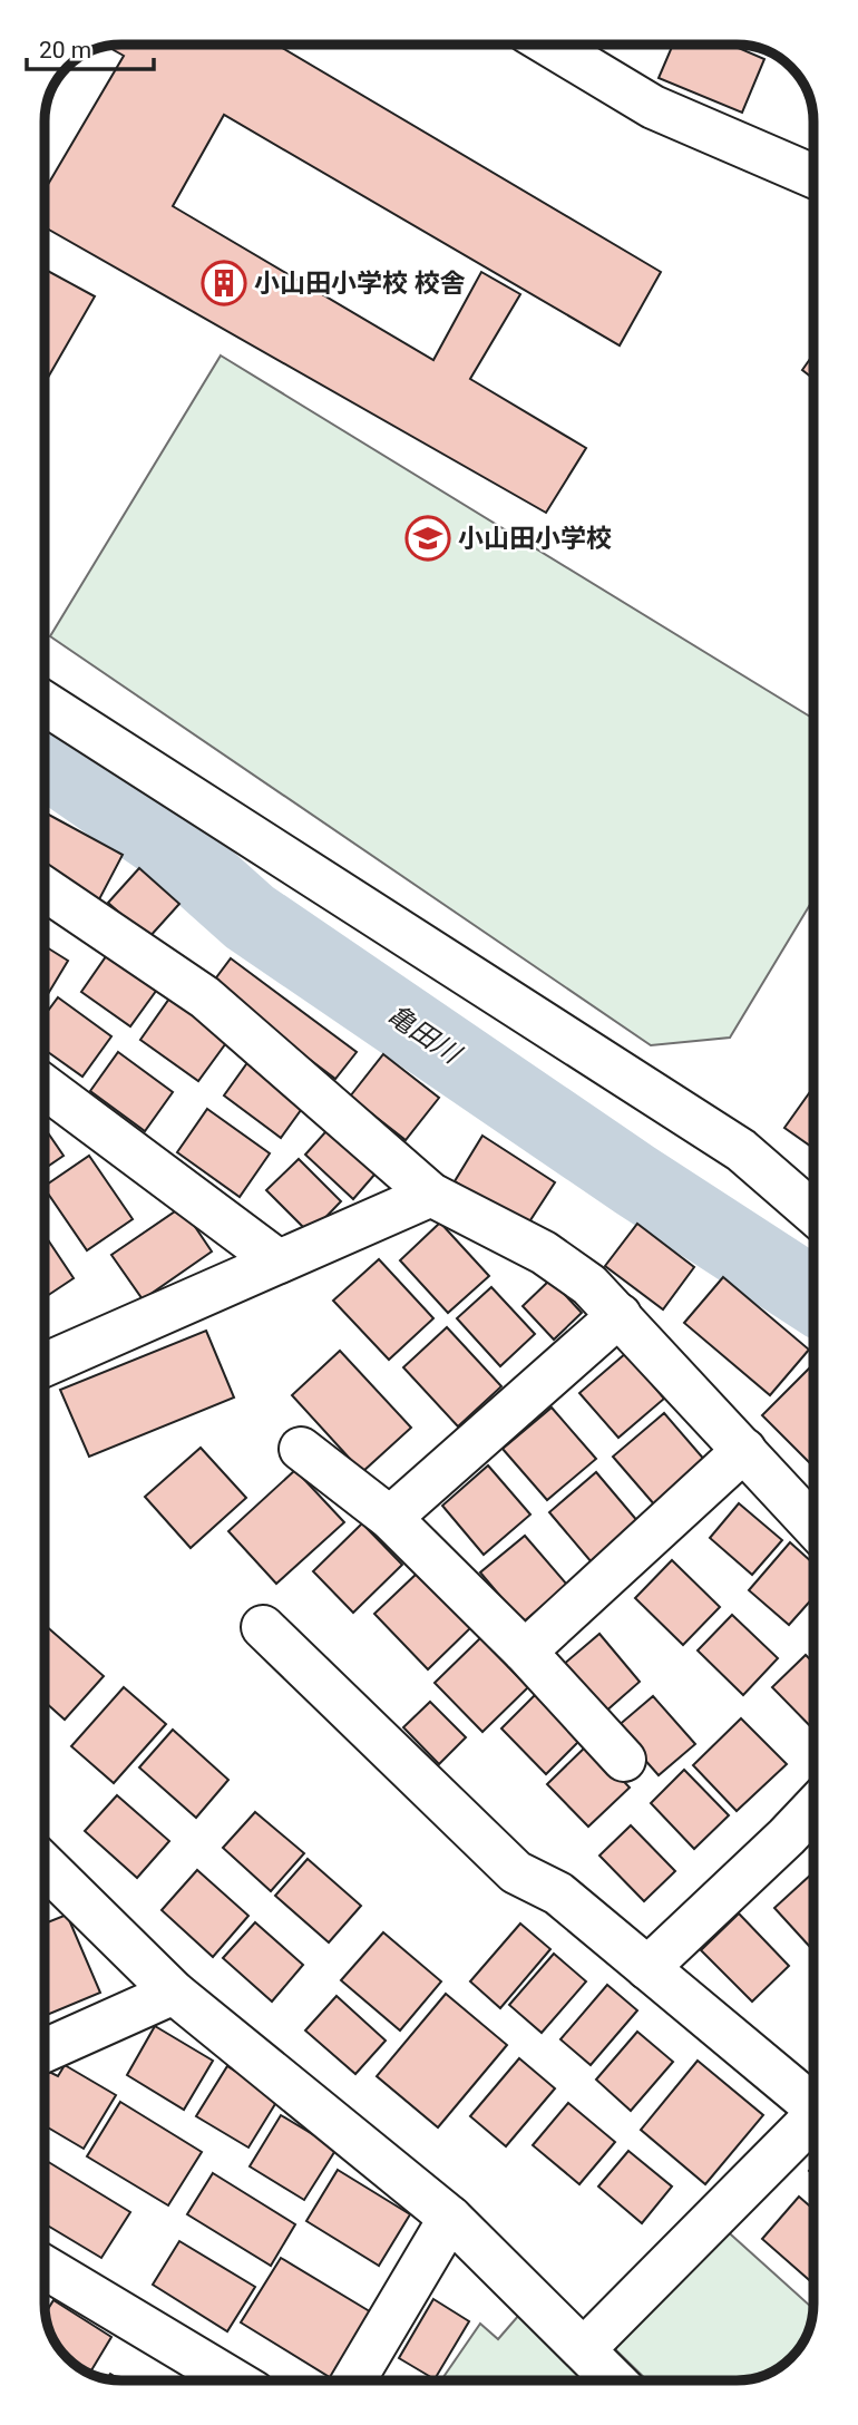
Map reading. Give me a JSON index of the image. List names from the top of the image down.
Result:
{
  "water": ["亀田川"],
  "places": {
    "building": ["小山田小学校 校舎"],
    "school or university": ["小山田小学校"]
  },
  "scale_bar": "20 m"
}
